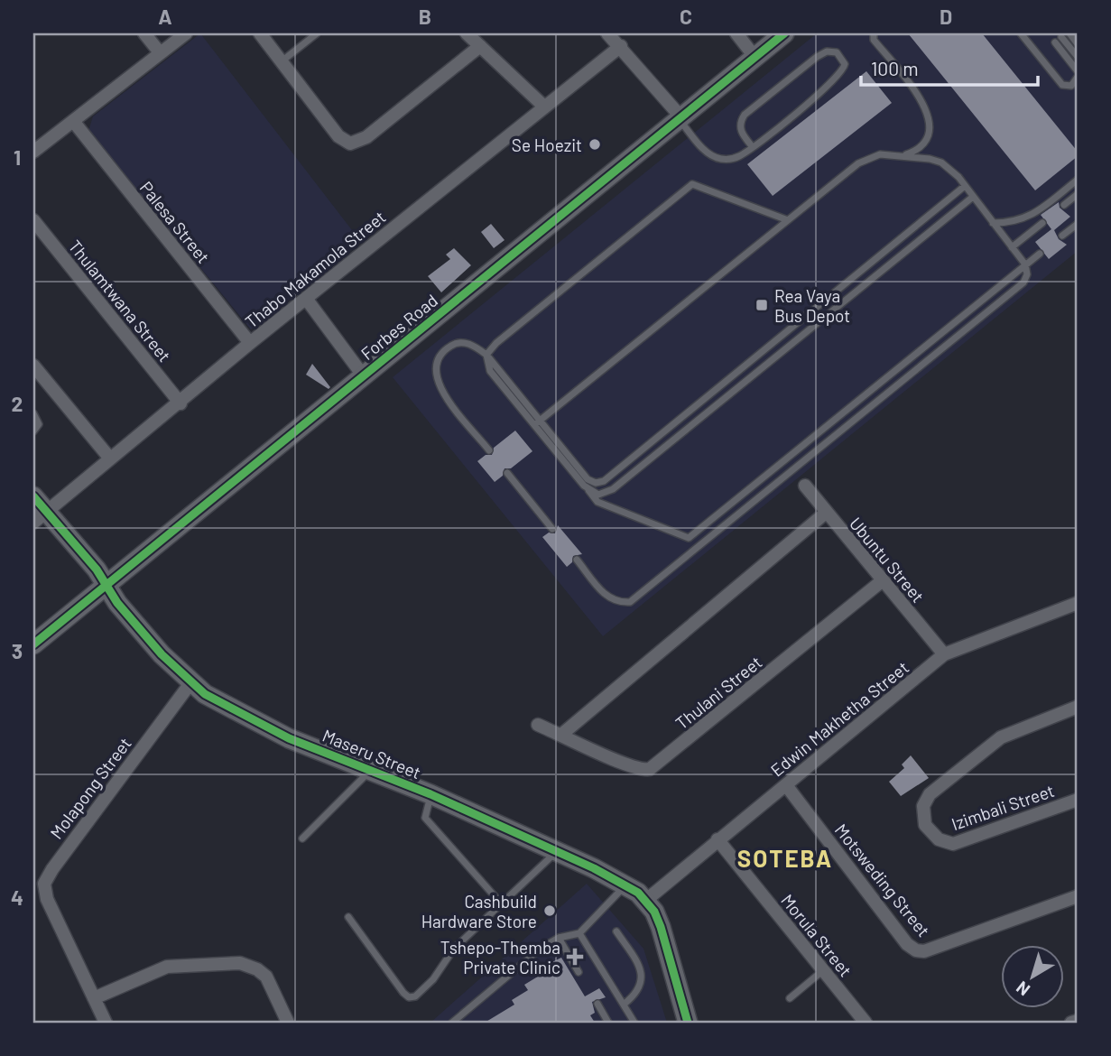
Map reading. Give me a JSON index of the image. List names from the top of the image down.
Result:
{
  "streets": {
    "street": [
      "Palesa Street",
      "Thabo Makamola Street",
      "Thulamtwana Street",
      "Forbes Road",
      "Ubuntu Street",
      "Thulani Street",
      "Edwin Makhetha Street",
      "Maseru Street",
      "Molapong Street",
      "Izimbali Street",
      "Motsweding Street",
      "Morula Street"
    ]
  },
  "crossings": [
    ["Palesa Street", "Thabo Makamola Street"],
    ["Thabo Makamola Street", "Thulamtwana Street"],
    ["Thabo Makamola Street", "Maseru Street"],
    ["Forbes Road", "Maseru Street"],
    ["Ubuntu Street", "Thulani Street"],
    ["Ubuntu Street", "Edwin Makhetha Street"],
    ["Edwin Makhetha Street", "Maseru Street"],
    ["Edwin Makhetha Street", "Motsweding Street"],
    ["Edwin Makhetha Street", "Morula Street"],
    ["Maseru Street", "Molapong Street"]
  ],
  "districts": ["SOTEBA"],
  "places": {
    "other": ["Se Hoezit", "Cashbuild Hardware Store"],
    "transit": ["Rea Vaya Bus Depot"],
    "health": ["Tshepo-Themba Private Clinic"]
  },
  "scale_bar": "100 m",
  "north": "bottom left",
  "grid": {
    "columns": [
      "A",
      "B",
      "C",
      "D"
    ],
    "rows": [
      "1",
      "2",
      "3",
      "4"
    ]
  }
}
